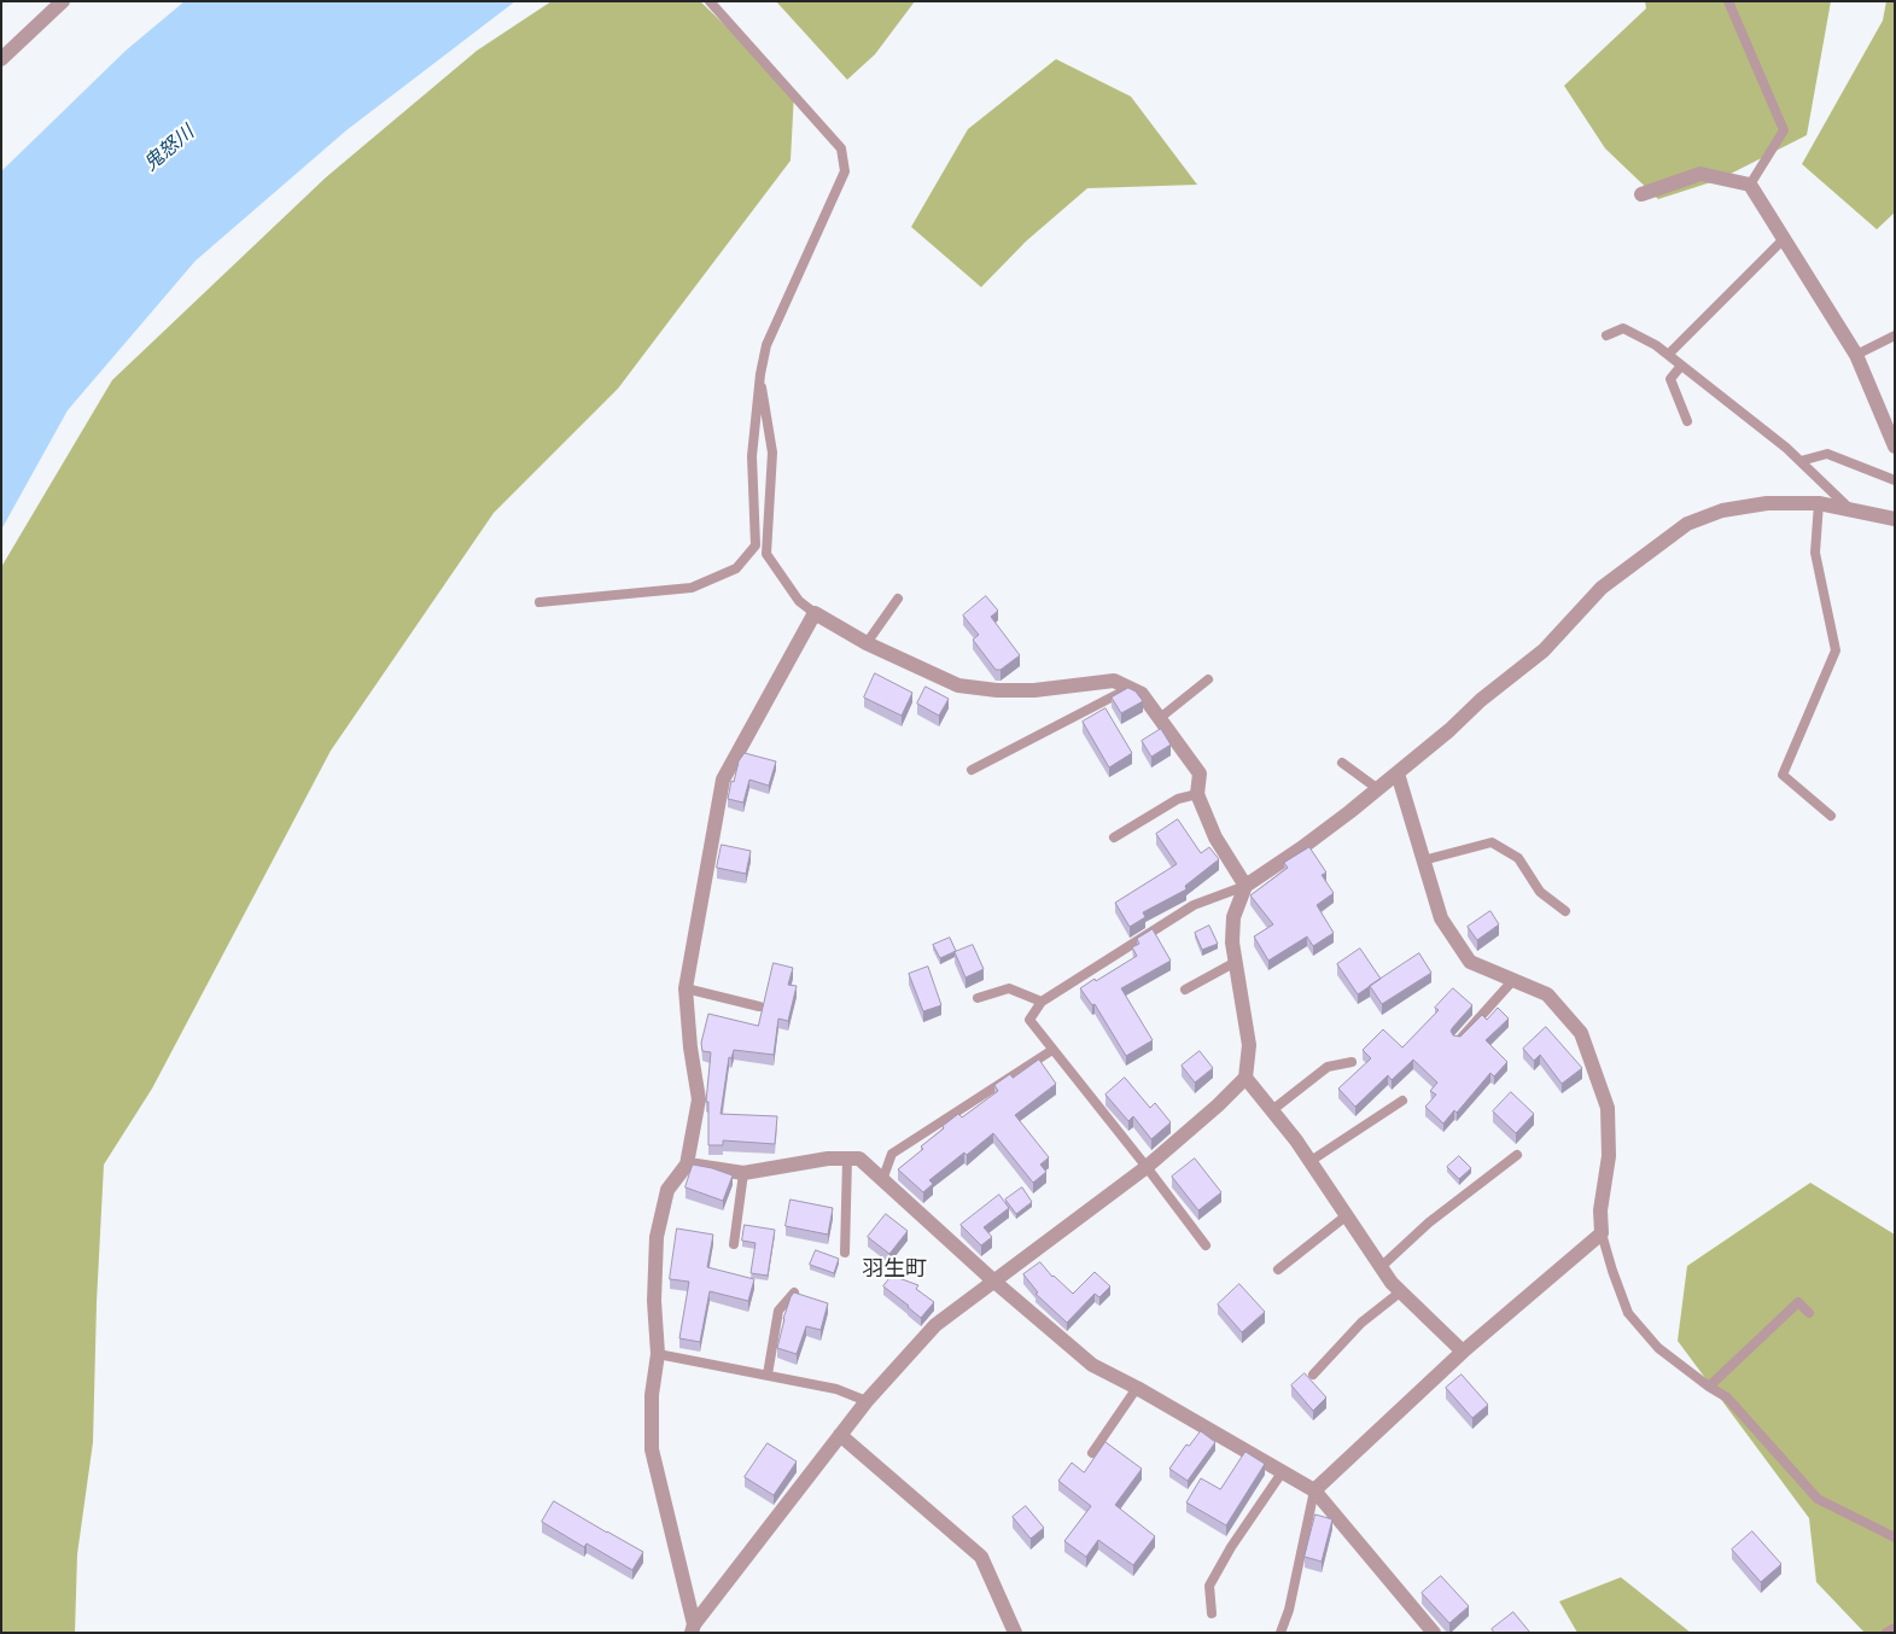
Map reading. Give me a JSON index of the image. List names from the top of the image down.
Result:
{
  "districts": ["羽生町"],
  "water": ["鬼怒川"]
}
